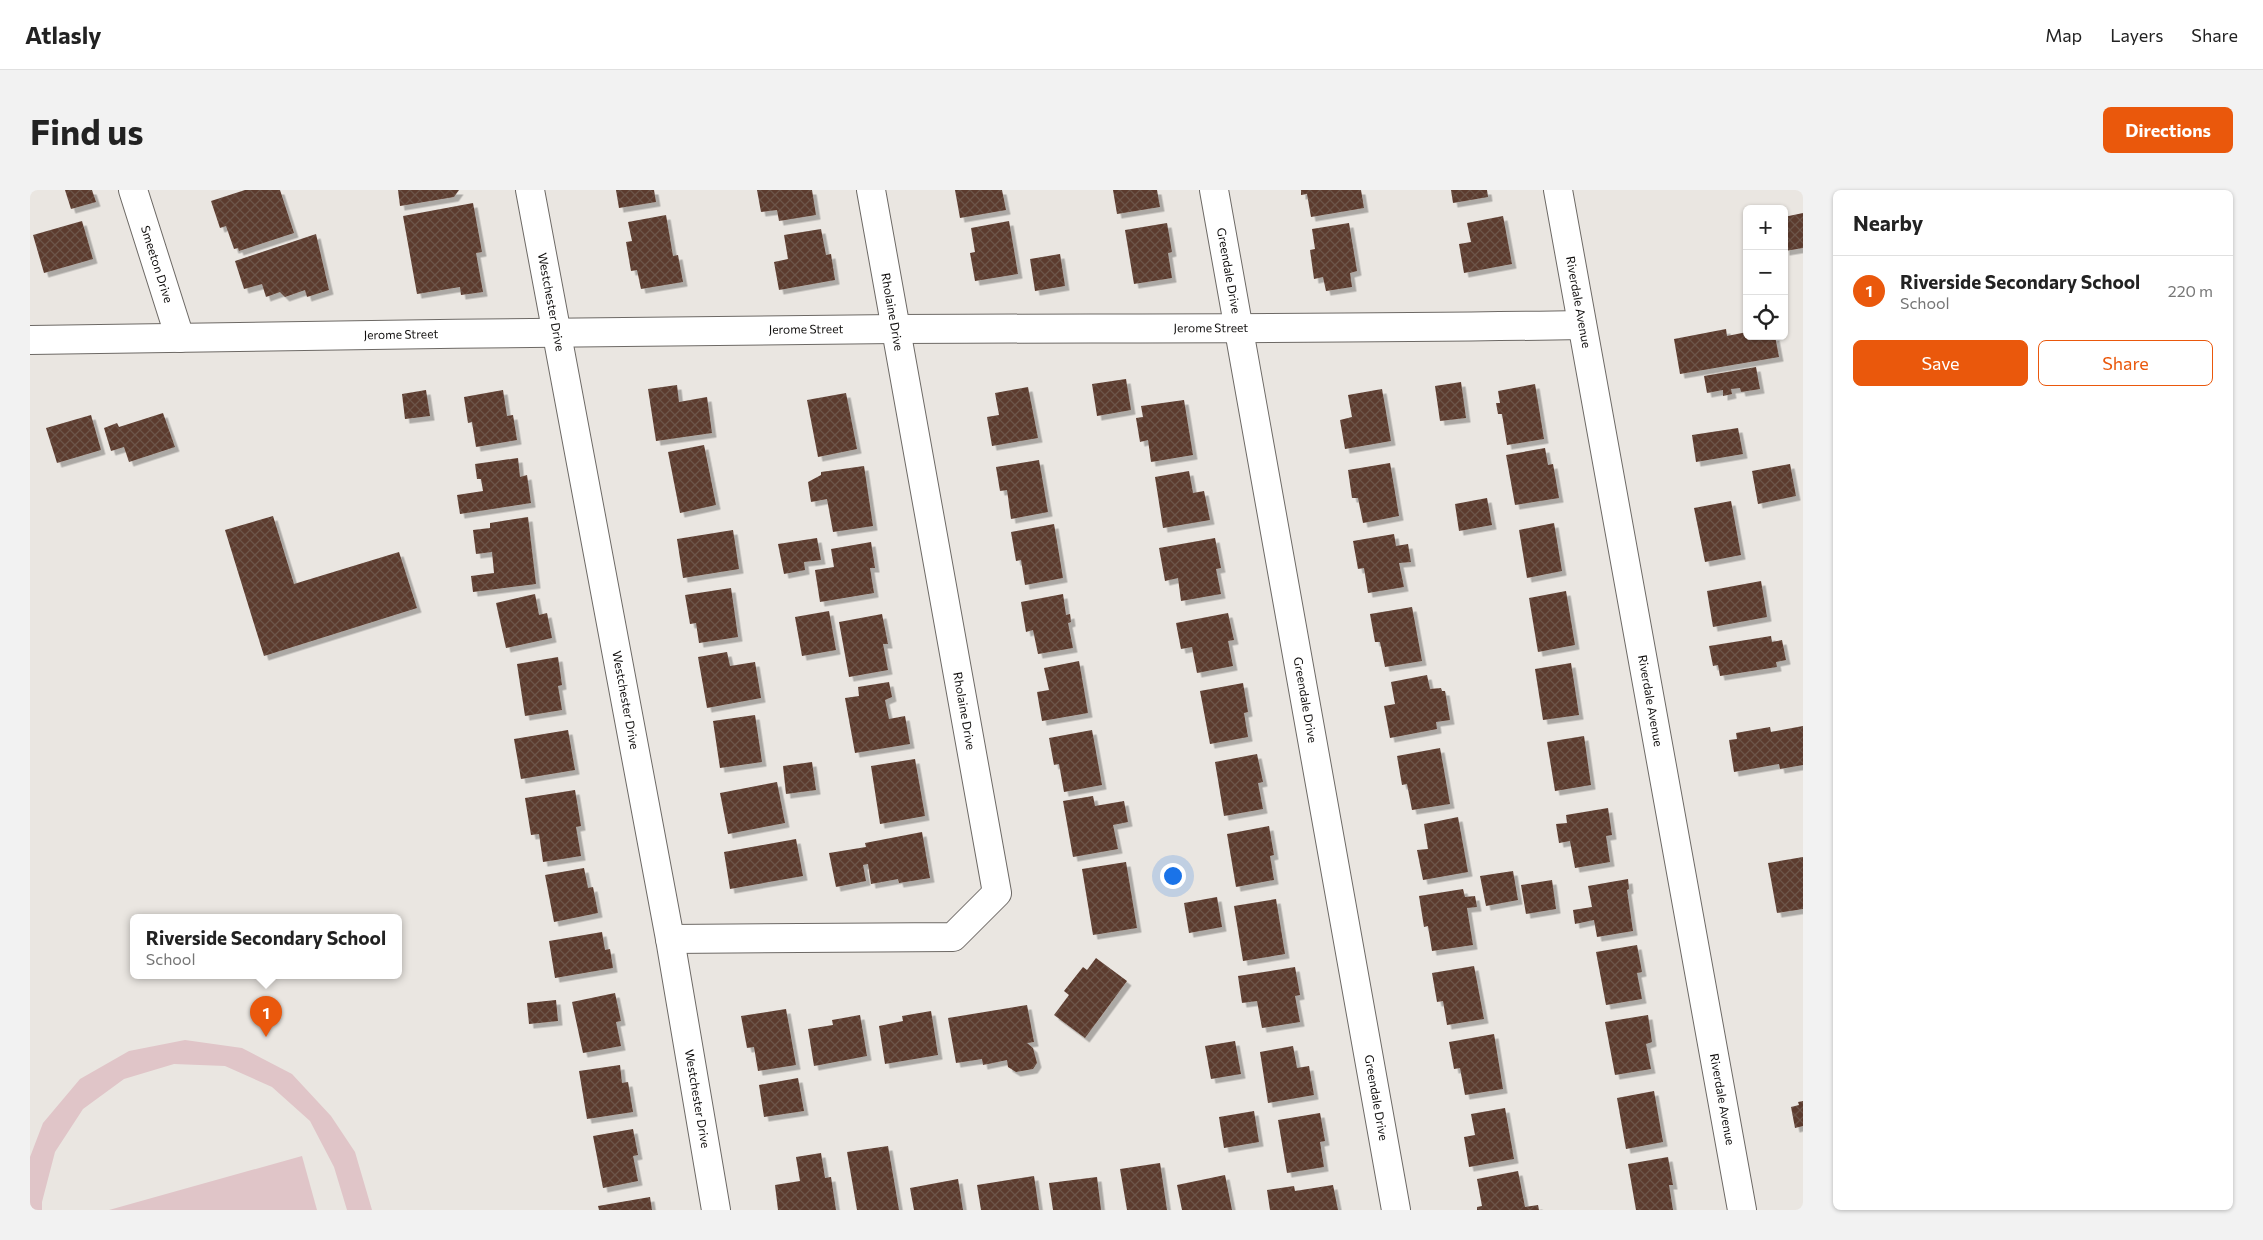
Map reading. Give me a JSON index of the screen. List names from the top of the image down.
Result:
{
  "streets": {
    "street": [
      "Smeeton Drive",
      "Greendale Drive",
      "Westchester Drive",
      "Riverdale Avenue",
      "Rholaine Drive",
      "Jerome Street"
    ]
  },
  "crossings": [
    ["Smeeton Drive", "Jerome Street"],
    ["Greendale Drive", "Jerome Street"],
    ["Westchester Drive", "Rholaine Drive"],
    ["Westchester Drive", "Jerome Street"],
    ["Riverdale Avenue", "Jerome Street"],
    ["Rholaine Drive", "Jerome Street"]
  ],
  "page": {
    "header": "Atlasly",
    "nav": ["Map", "Layers", "Share"],
    "buttons": [
      "Directions",
      ["Save", "Share"]
    ],
    "title": "Find us",
    "heading": "Nearby",
    "map_buttons": ["+", "−"],
    "list": [
      {
        "mark": "1",
        "name": "Riverside Secondary School",
        "note": "School",
        "value": "220 m"
      }
    ],
    "popup": ["Riverside Secondary School", "School"],
    "pins": "1"
  }
}
